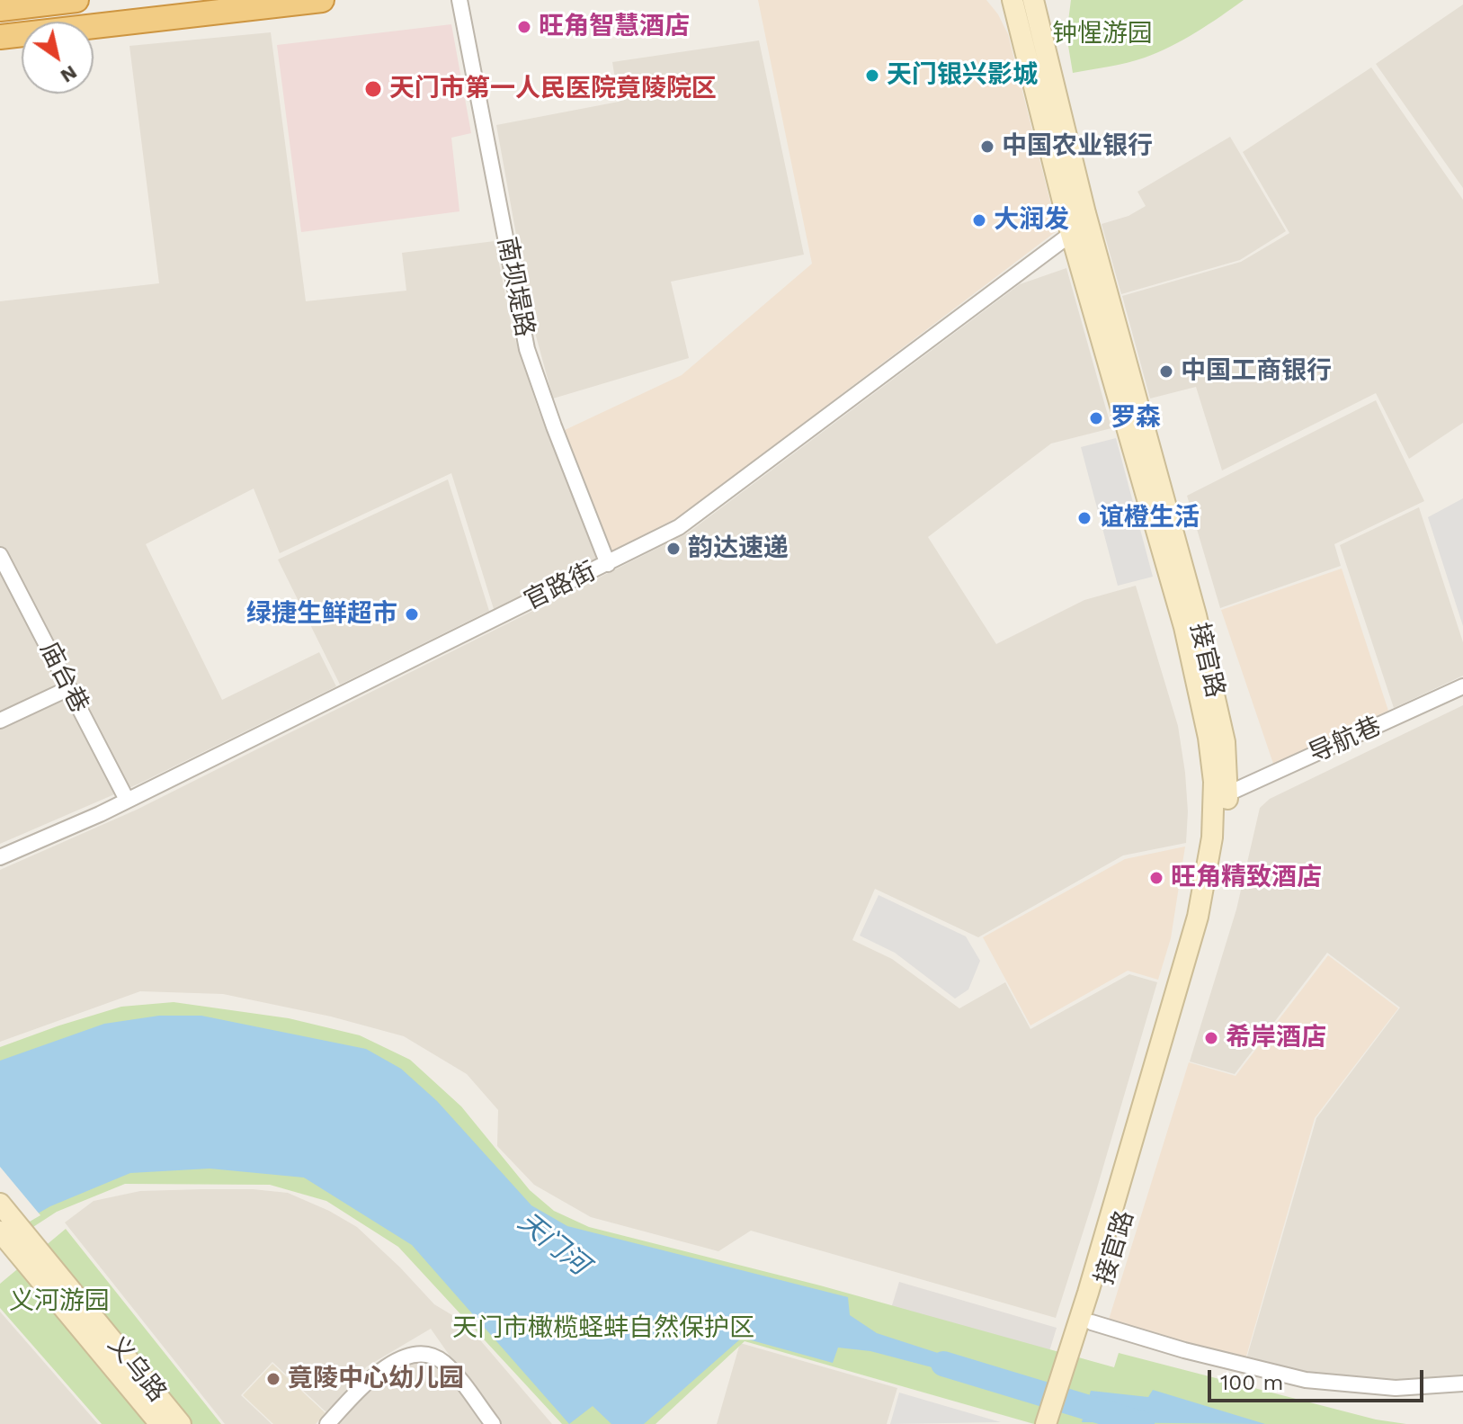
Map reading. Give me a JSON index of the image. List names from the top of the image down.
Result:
{
  "streets": {
    "main road": ["接官路", "义乌路"],
    "street": [
      "南坝堤路",
      "官路街",
      "庙台巷",
      "导航巷"
    ]
  },
  "crossings": [
    ["南坝堤路", "官路街"],
    ["官路街", "接官路"],
    ["官路街", "庙台巷"],
    ["接官路", "导航巷"]
  ],
  "water": ["天门河"],
  "parks": ["钟惺游园", "义河游园", "天门市橄榄蛏蚌自然保护区"],
  "places": [
    "旺角智慧酒店",
    "天门银兴影城",
    "天门市第一人民医院竟陵院区",
    "中国农业银行",
    "大润发",
    "中国工商银行",
    "罗森",
    "谊橙生活",
    "韵达速递",
    "绿捷生鲜超市",
    "旺角精致酒店",
    "希岸酒店",
    "竟陵中心幼儿园"
  ],
  "scale_bar": "100 m",
  "north": "bottom right"
}
